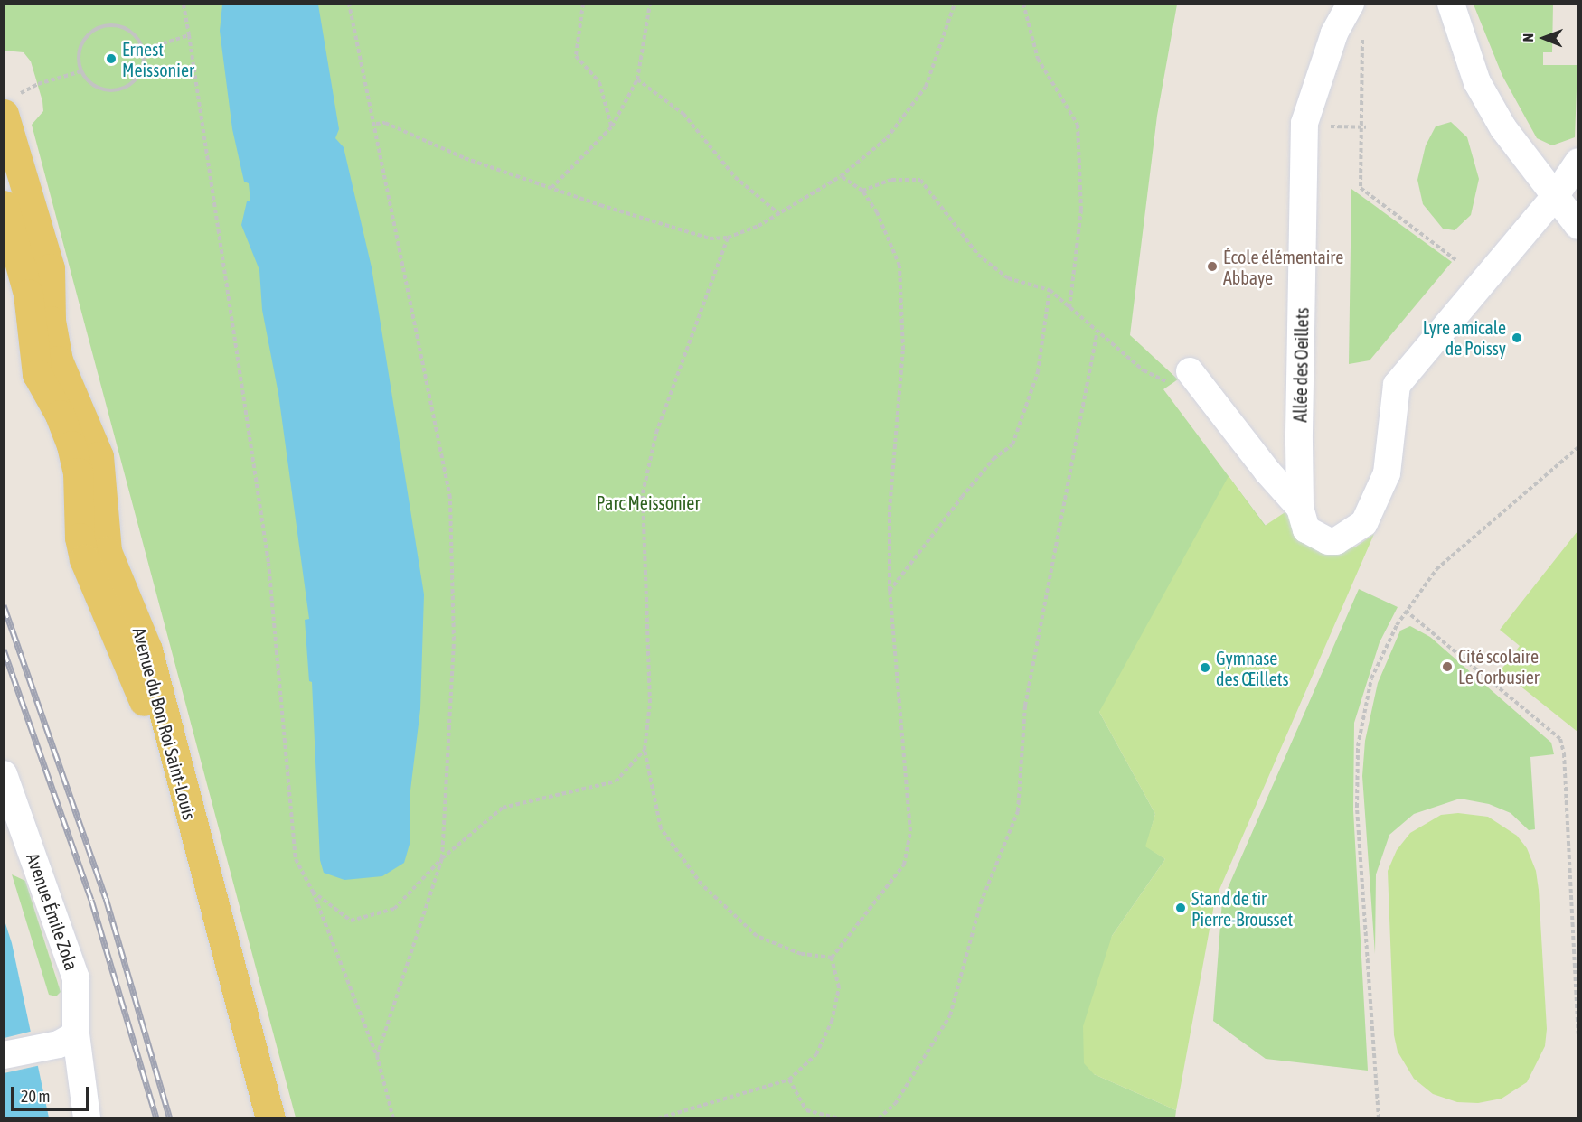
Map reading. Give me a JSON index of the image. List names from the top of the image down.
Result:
{
  "streets": {
    "main road": ["Avenue du Bon Roi Saint-Louis"],
    "street": ["Allée des Oeillets", "Avenue Émile Zola"]
  },
  "parks": ["Parc Meissonier"],
  "places": [
    "Ernest Meissonier",
    "École élémentaire Abbaye",
    "Lyre amicale de Poissy",
    "Cité scolaire Le Corbusier",
    "Gymnase des Œillets",
    "Stand de tir Pierre-Brousset"
  ],
  "scale_bar": "20 m",
  "north": "left"
}
